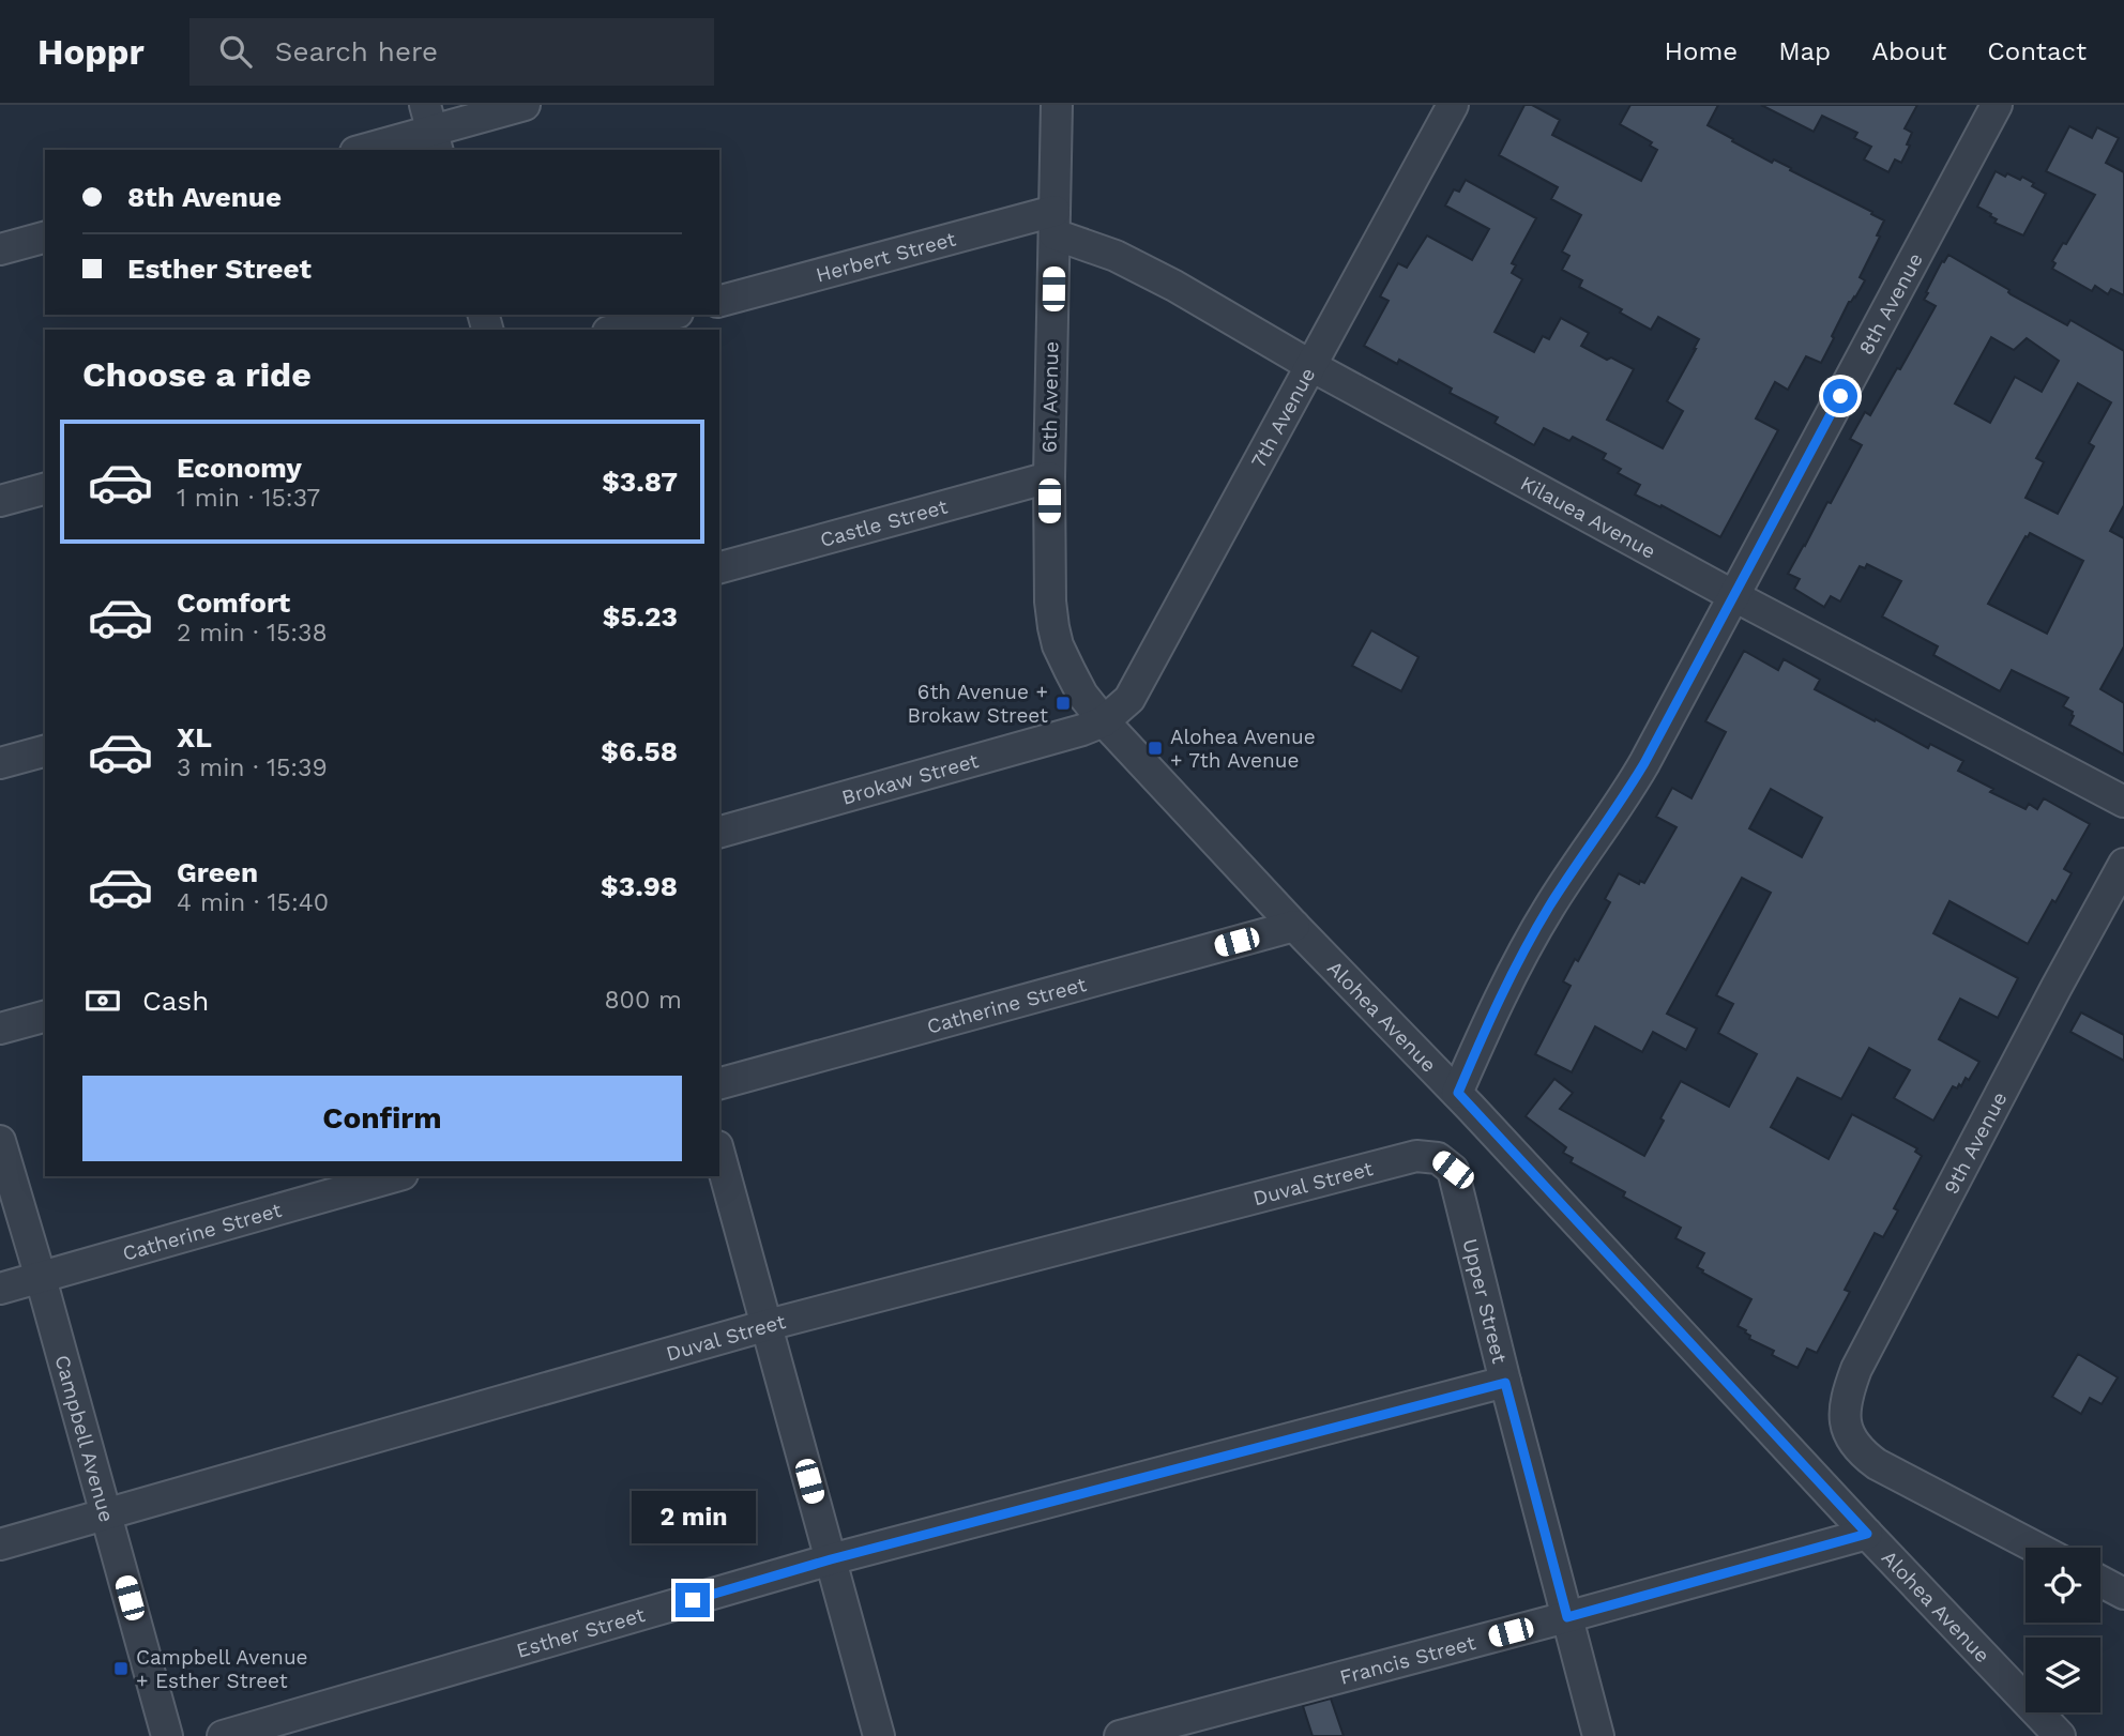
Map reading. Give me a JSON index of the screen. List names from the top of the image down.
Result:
{
  "streets": {
    "street": [
      "Herbert Street",
      "8th Avenue",
      "6th Avenue",
      "7th Avenue",
      "Kilauea Avenue",
      "Castle Street",
      "Brokaw Street",
      "Catherine Street",
      "Alohea Avenue",
      "9th Avenue",
      "Duval Street",
      "Upper Street",
      "Campbell Avenue",
      "Esther Street",
      "Francis Street"
    ]
  },
  "crossings": [
    ["Herbert Street", "6th Avenue"],
    ["Herbert Street", "Kilauea Avenue"],
    ["8th Avenue", "Kilauea Avenue"],
    ["8th Avenue", "Alohea Avenue"],
    ["6th Avenue", "7th Avenue"],
    ["6th Avenue", "Kilauea Avenue"],
    ["6th Avenue", "Castle Street"],
    ["6th Avenue", "Brokaw Street"],
    ["6th Avenue", "Alohea Avenue"],
    ["7th Avenue", "Kilauea Avenue"],
    ["7th Avenue", "Brokaw Street"],
    ["7th Avenue", "Alohea Avenue"],
    ["Brokaw Street", "Alohea Avenue"],
    ["Catherine Street", "Alohea Avenue"],
    ["Catherine Street", "Campbell Avenue"],
    ["Alohea Avenue", "Francis Street"],
    ["Duval Street", "Upper Street"],
    ["Duval Street", "Campbell Avenue"],
    ["Upper Street", "Esther Street"],
    ["Upper Street", "Francis Street"]
  ],
  "places": {
    "transit": ["6th Avenue + Brokaw Street", "Alohea Avenue + 7th Avenue", "Campbell Avenue + Esther Street"]
  },
  "page": {
    "header": "Hoppr",
    "search": "Search here",
    "nav": [
      "Home",
      "Map",
      "About",
      "Contact"
    ],
    "banner": ["8th Avenue", "Esther Street"],
    "heading": "Choose a ride",
    "list": [
      {
        "name": "Economy",
        "note": "1 min · 15:37",
        "value": "$3.87"
      },
      {
        "name": "Comfort",
        "note": "2 min · 15:38",
        "value": "$5.23"
      },
      {
        "name": "XL",
        "note": "3 min · 15:39",
        "value": "$6.58"
      },
      {
        "name": "Green",
        "note": "4 min · 15:40",
        "value": "$3.98"
      }
    ],
    "pay": ["Cash", "800 m"],
    "buttons": "Confirm",
    "bubble": "2 min"
  }
}
